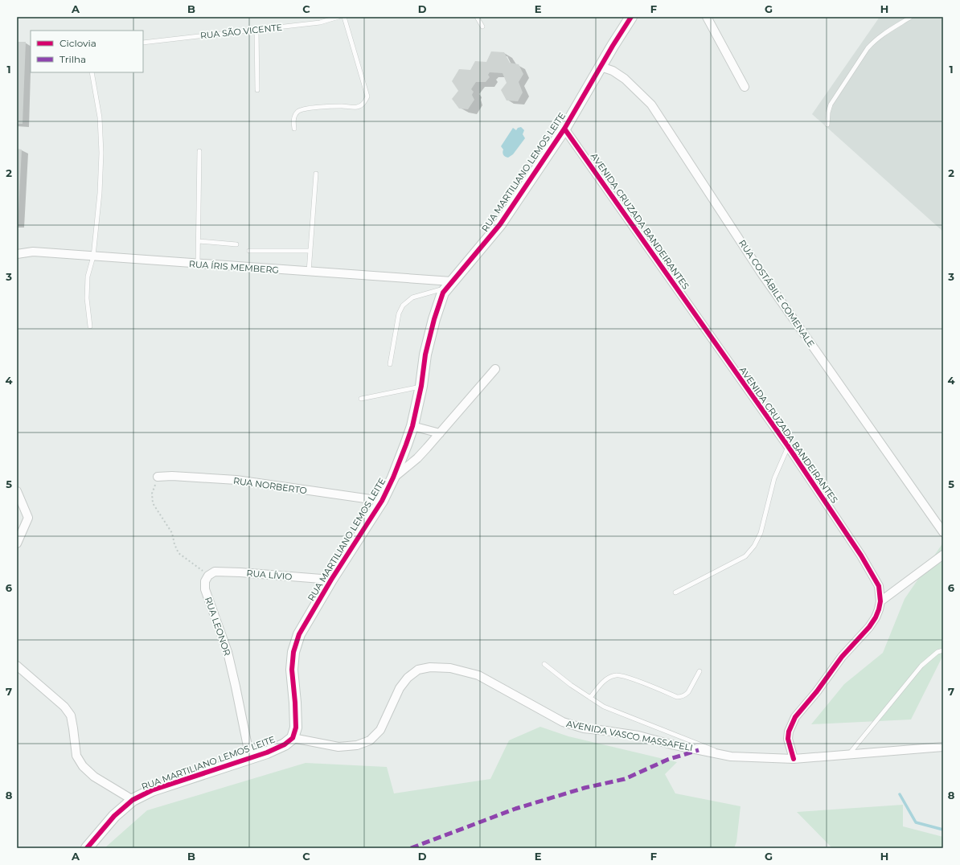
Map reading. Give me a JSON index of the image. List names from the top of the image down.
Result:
{
  "streets": {
    "street": [
      "RUA MARTILIANO LEMOS LEITE",
      "AVENIDA CRUZADA BANDEIRANTES",
      "RUA ÍRIS MEMBERG",
      "RUA COSTÁBILE COMENALE",
      "RUA NORBERTO",
      "RUA LÍVIO",
      "RUA LEONOR",
      "AVENIDA VASCO MASSAFELI"
    ],
    "lane": ["RUA SÃO VICENTE"]
  },
  "crossings": [
    ["RUA MARTILIANO LEMOS LEITE", "AVENIDA CRUZADA BANDEIRANTES"],
    ["RUA MARTILIANO LEMOS LEITE", "RUA ÍRIS MEMBERG"],
    ["RUA MARTILIANO LEMOS LEITE", "RUA COSTÁBILE COMENALE"],
    ["RUA MARTILIANO LEMOS LEITE", "RUA NORBERTO"],
    ["RUA MARTILIANO LEMOS LEITE", "RUA LÍVIO"],
    ["RUA MARTILIANO LEMOS LEITE", "RUA LEONOR"],
    ["RUA MARTILIANO LEMOS LEITE", "AVENIDA VASCO MASSAFELI"],
    ["AVENIDA CRUZADA BANDEIRANTES", "AVENIDA VASCO MASSAFELI"],
    ["RUA LÍVIO", "RUA LEONOR"]
  ],
  "legend": ["Ciclovia", "Trilha"],
  "grid": {
    "columns": [
      "A",
      "B",
      "C",
      "D",
      "E",
      "F",
      "G",
      "H"
    ],
    "rows": [
      "1",
      "2",
      "3",
      "4",
      "5",
      "6",
      "7",
      "8"
    ]
  }
}
